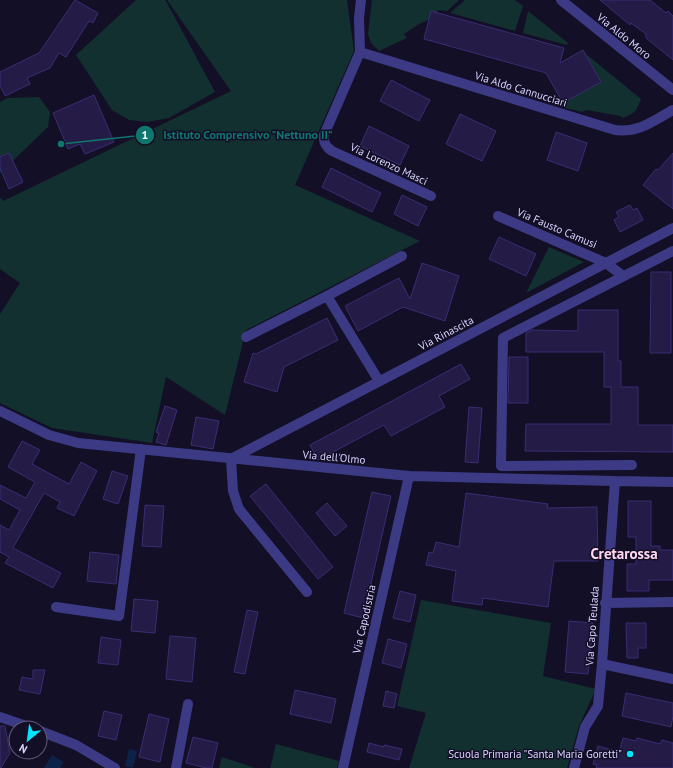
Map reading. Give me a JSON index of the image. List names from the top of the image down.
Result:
{
  "streets": {
    "street": [
      "Via Aldo Moro",
      "Via Aldo Cannucciari",
      "Via Lorenzo Masci",
      "Via Fausto Camusi",
      "Via Rinascita",
      "Via dell'Olmo",
      "Via Capodistria",
      "Via Capo Teulada"
    ]
  },
  "crossings": [
    ["Via Aldo Cannucciari", "Via Lorenzo Masci"],
    ["Via Fausto Camusi", "Via Rinascita"],
    ["Via Rinascita", "Via dell'Olmo"],
    ["Via dell'Olmo", "Via Capodistria"],
    ["Via dell'Olmo", "Via Capo Teulada"]
  ],
  "districts": ["Cretarossa"],
  "places": ["Istituto Comprensivo \"Nettuno II\"", "Scuola Primaria \"Santa Maria Goretti\""],
  "north": "bottom left"
}
